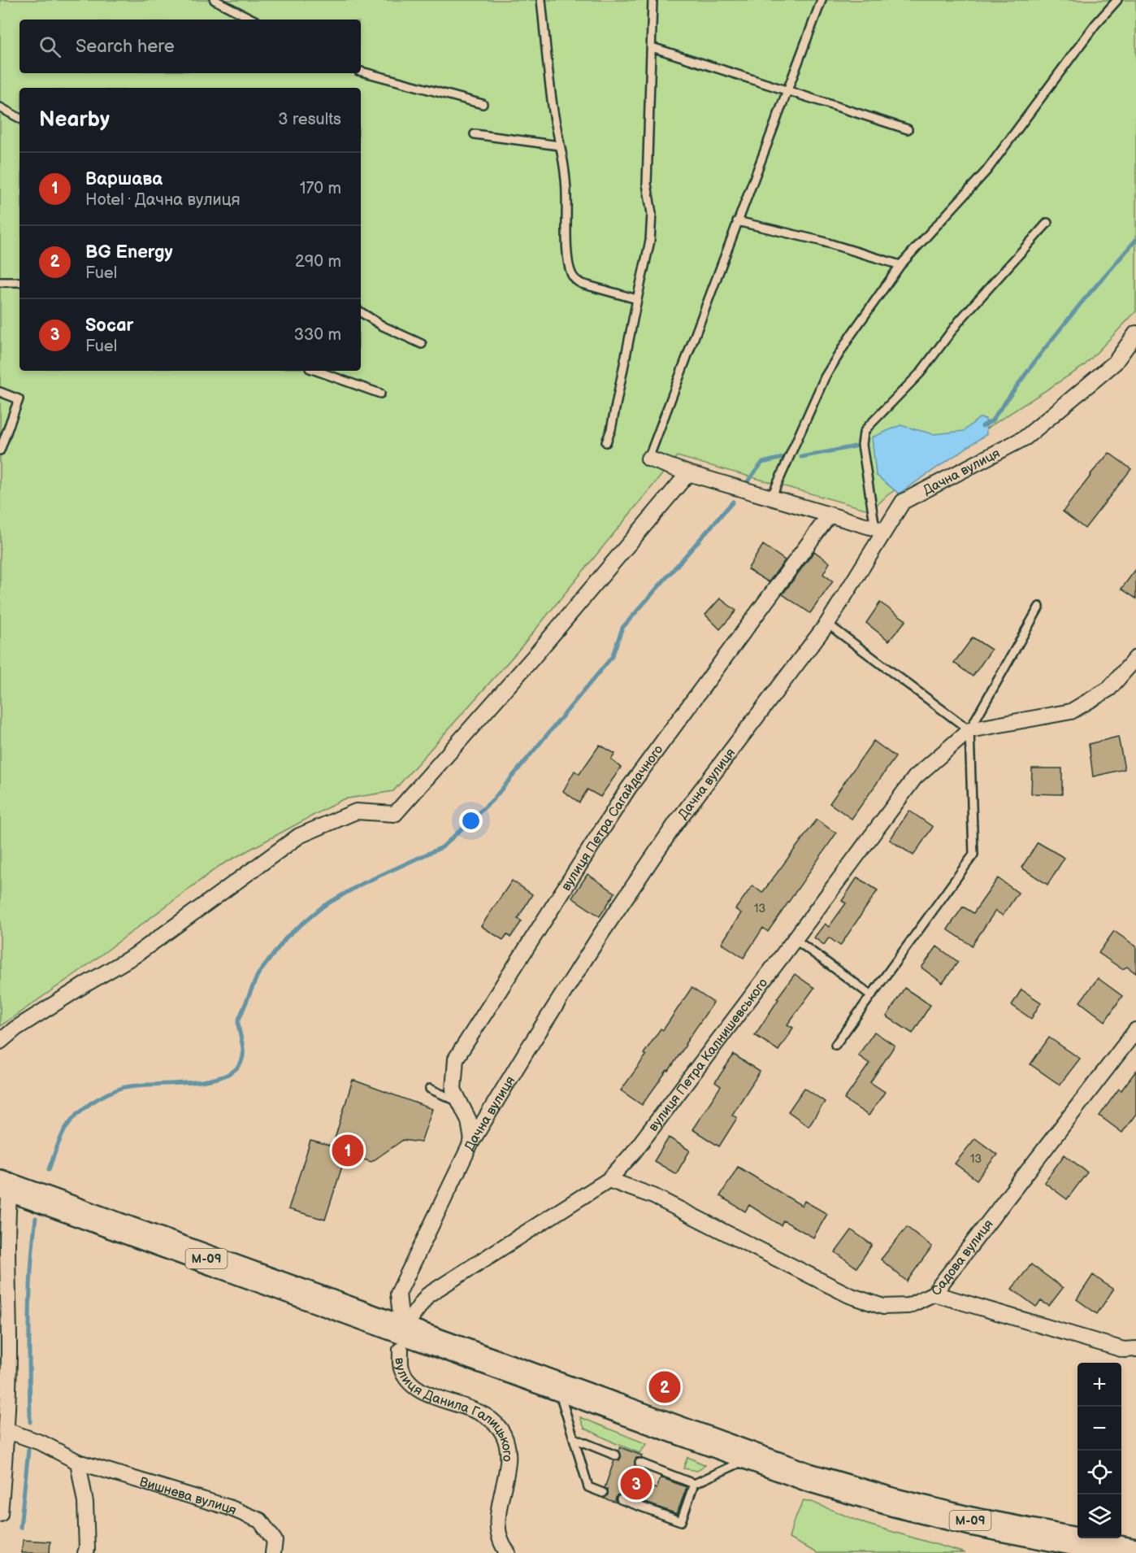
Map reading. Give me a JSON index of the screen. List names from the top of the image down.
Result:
{
  "streets": {
    "highway": ["М-09"],
    "street": [
      "Дачна вулиця",
      "вулиця Петра Сагайдачного",
      "вулиця Петра Калнишевського",
      "Садова вулиця",
      "вулиця Данила Галицького",
      "Вишнева вулиця"
    ]
  },
  "crossings": [
    ["Дачна вулиця", "вулиця Петра Сагайдачного"],
    ["Дачна вулиця", "вулиця Петра Калнишевського"],
    ["Дачна вулиця", "М-09"],
    ["Дачна вулиця", "вулиця Данила Галицького"],
    ["вулиця Петра Калнишевського", "Садова вулиця"],
    ["вулиця Петра Калнишевського", "М-09"],
    ["вулиця Петра Калнишевського", "вулиця Данила Галицького"],
    ["М-09", "вулиця Данила Галицького"]
  ],
  "house_numbers": ["13", "13"],
  "page": {
    "search": "Search here",
    "heading": ["Nearby", "3 results"],
    "list": [
      {
        "mark": "1",
        "name": "Варшава",
        "note": "Hotel · Дачна вулиця",
        "value": "170 m"
      },
      {
        "mark": "2",
        "name": "BG Energy",
        "note": "Fuel",
        "value": "290 m"
      },
      {
        "mark": "3",
        "name": "Socar",
        "note": "Fuel",
        "value": "330 m"
      }
    ],
    "pins": ["1", "2", "3"],
    "map_buttons": ["+", "−"]
  }
}
